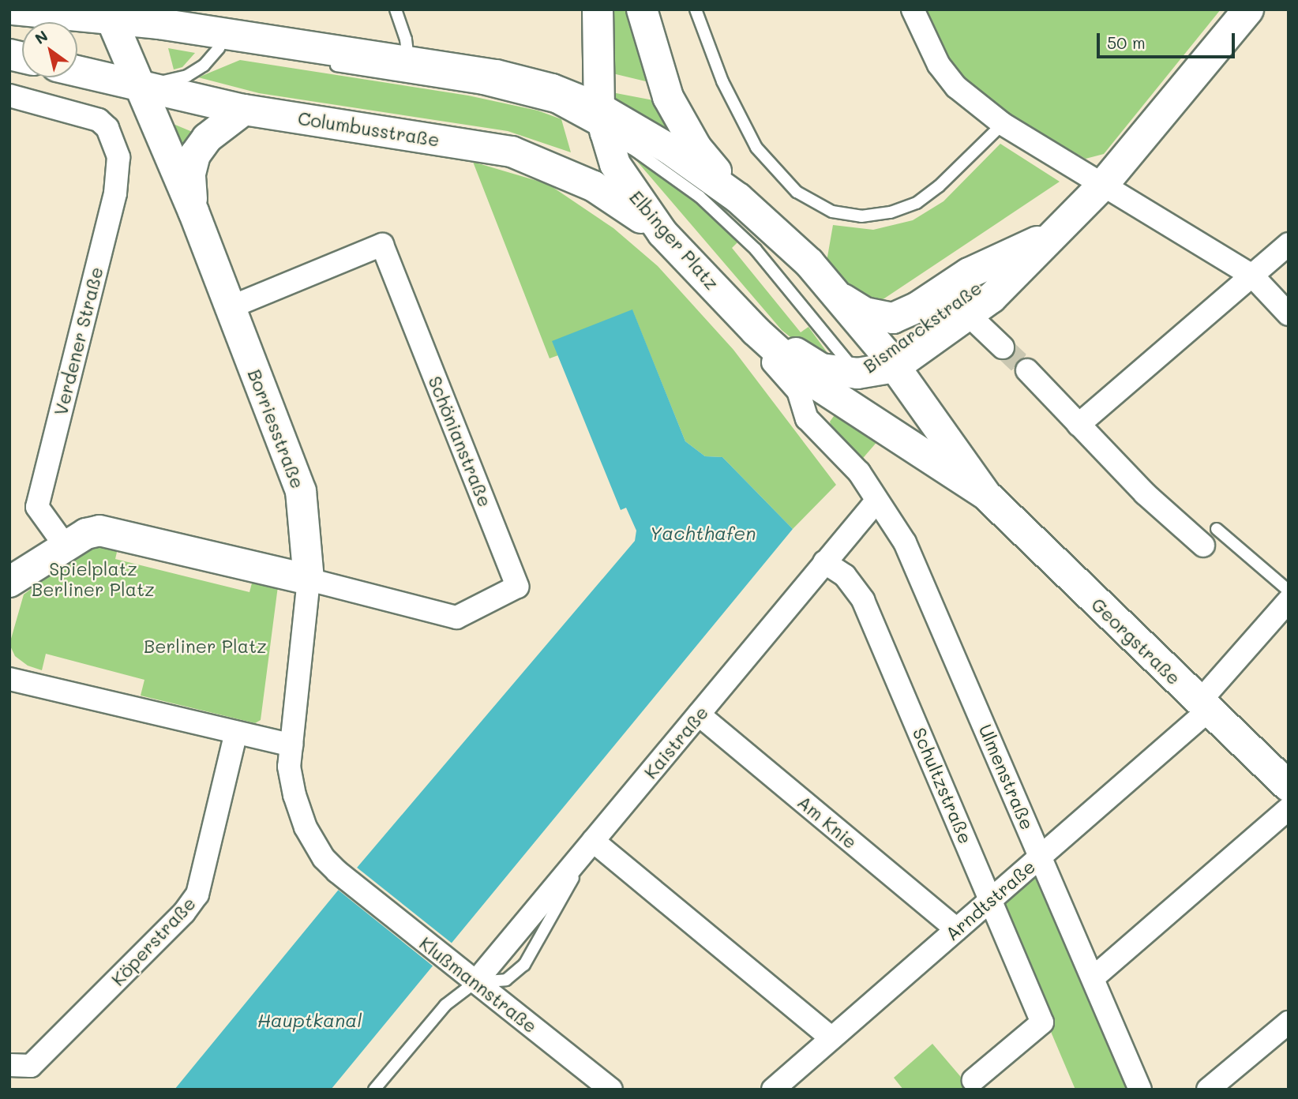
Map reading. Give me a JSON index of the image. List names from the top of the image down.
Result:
{
  "streets": {
    "main road": [
      "Columbusstraße",
      "Elbinger Platz",
      "Bismarckstraße",
      "Borriesstraße",
      "Georgstraße"
    ],
    "street": [
      "Verdener Straße",
      "Schönianstraße",
      "Kaistraße",
      "Ulmenstraße",
      "Schultzstraße",
      "Am Knie",
      "Arndtstraße",
      "Köperstraße",
      "Klußmannstraße"
    ]
  },
  "crossings": [
    ["Columbusstraße", "Elbinger Platz"],
    ["Columbusstraße", "Borriesstraße"],
    ["Elbinger Platz", "Bismarckstraße"],
    ["Elbinger Platz", "Georgstraße"],
    ["Elbinger Platz", "Ulmenstraße"],
    ["Bismarckstraße", "Georgstraße"],
    ["Borriesstraße", "Schönianstraße"],
    ["Borriesstraße", "Klußmannstraße"],
    ["Georgstraße", "Arndtstraße"],
    ["Kaistraße", "Ulmenstraße"],
    ["Kaistraße", "Schultzstraße"],
    ["Kaistraße", "Am Knie"],
    ["Kaistraße", "Klußmannstraße"],
    ["Ulmenstraße", "Arndtstraße"],
    ["Schultzstraße", "Arndtstraße"],
    ["Am Knie", "Arndtstraße"]
  ],
  "water": ["Yachthafen", "Hauptkanal"],
  "parks": ["Spielplatz Berliner Platz", "Berliner Platz"],
  "scale_bar": "50 m",
  "north": "top left"
}
